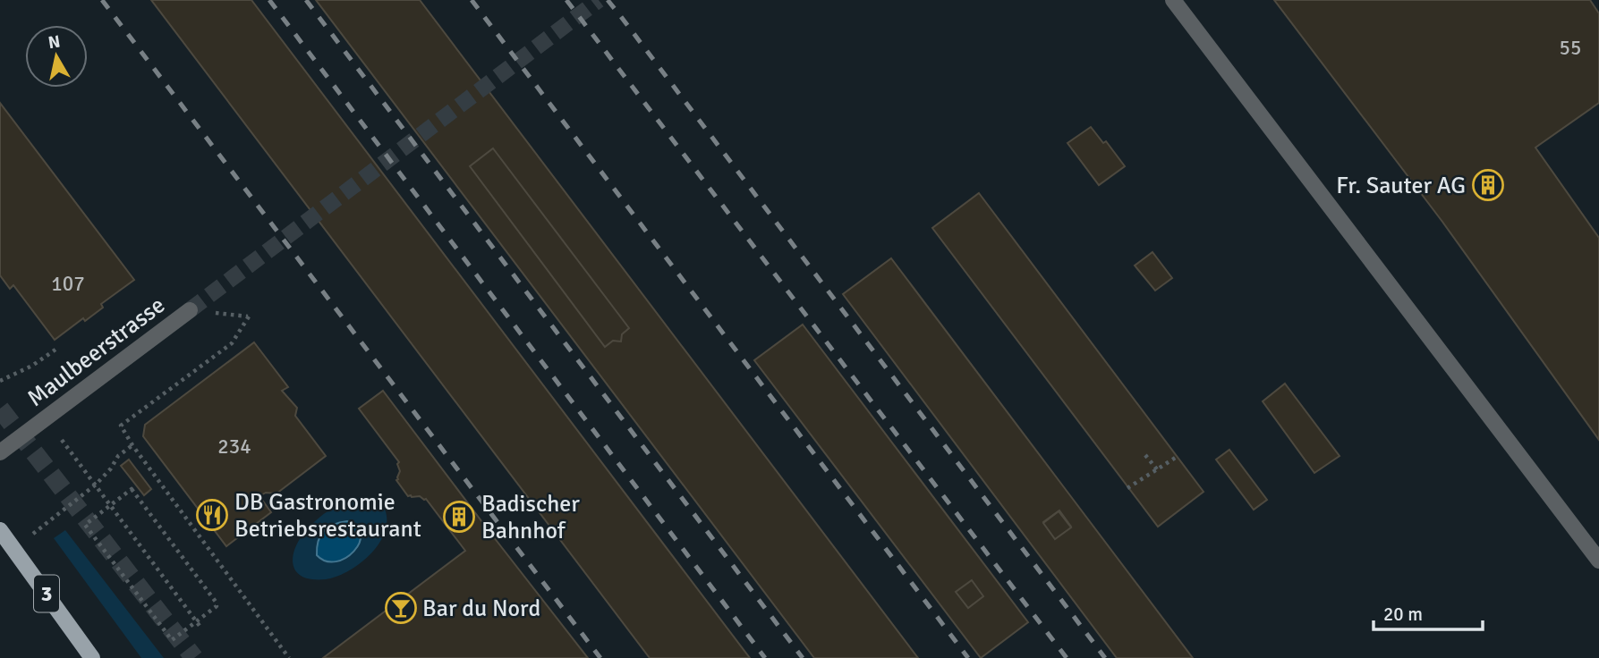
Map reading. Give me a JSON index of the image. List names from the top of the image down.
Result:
{
  "streets": {
    "main road": ["3"],
    "street": ["Maulbeerstrasse"]
  },
  "places": {
    "building": ["Fr. Sauter AG", "Badischer Bahnhof"],
    "restaurant": ["DB Gastronomie Betriebsrestaurant"],
    "bar": ["Bar du Nord"]
  },
  "house_numbers": ["55", "107", "234"],
  "scale_bar": "20 m",
  "north": "top"
}
